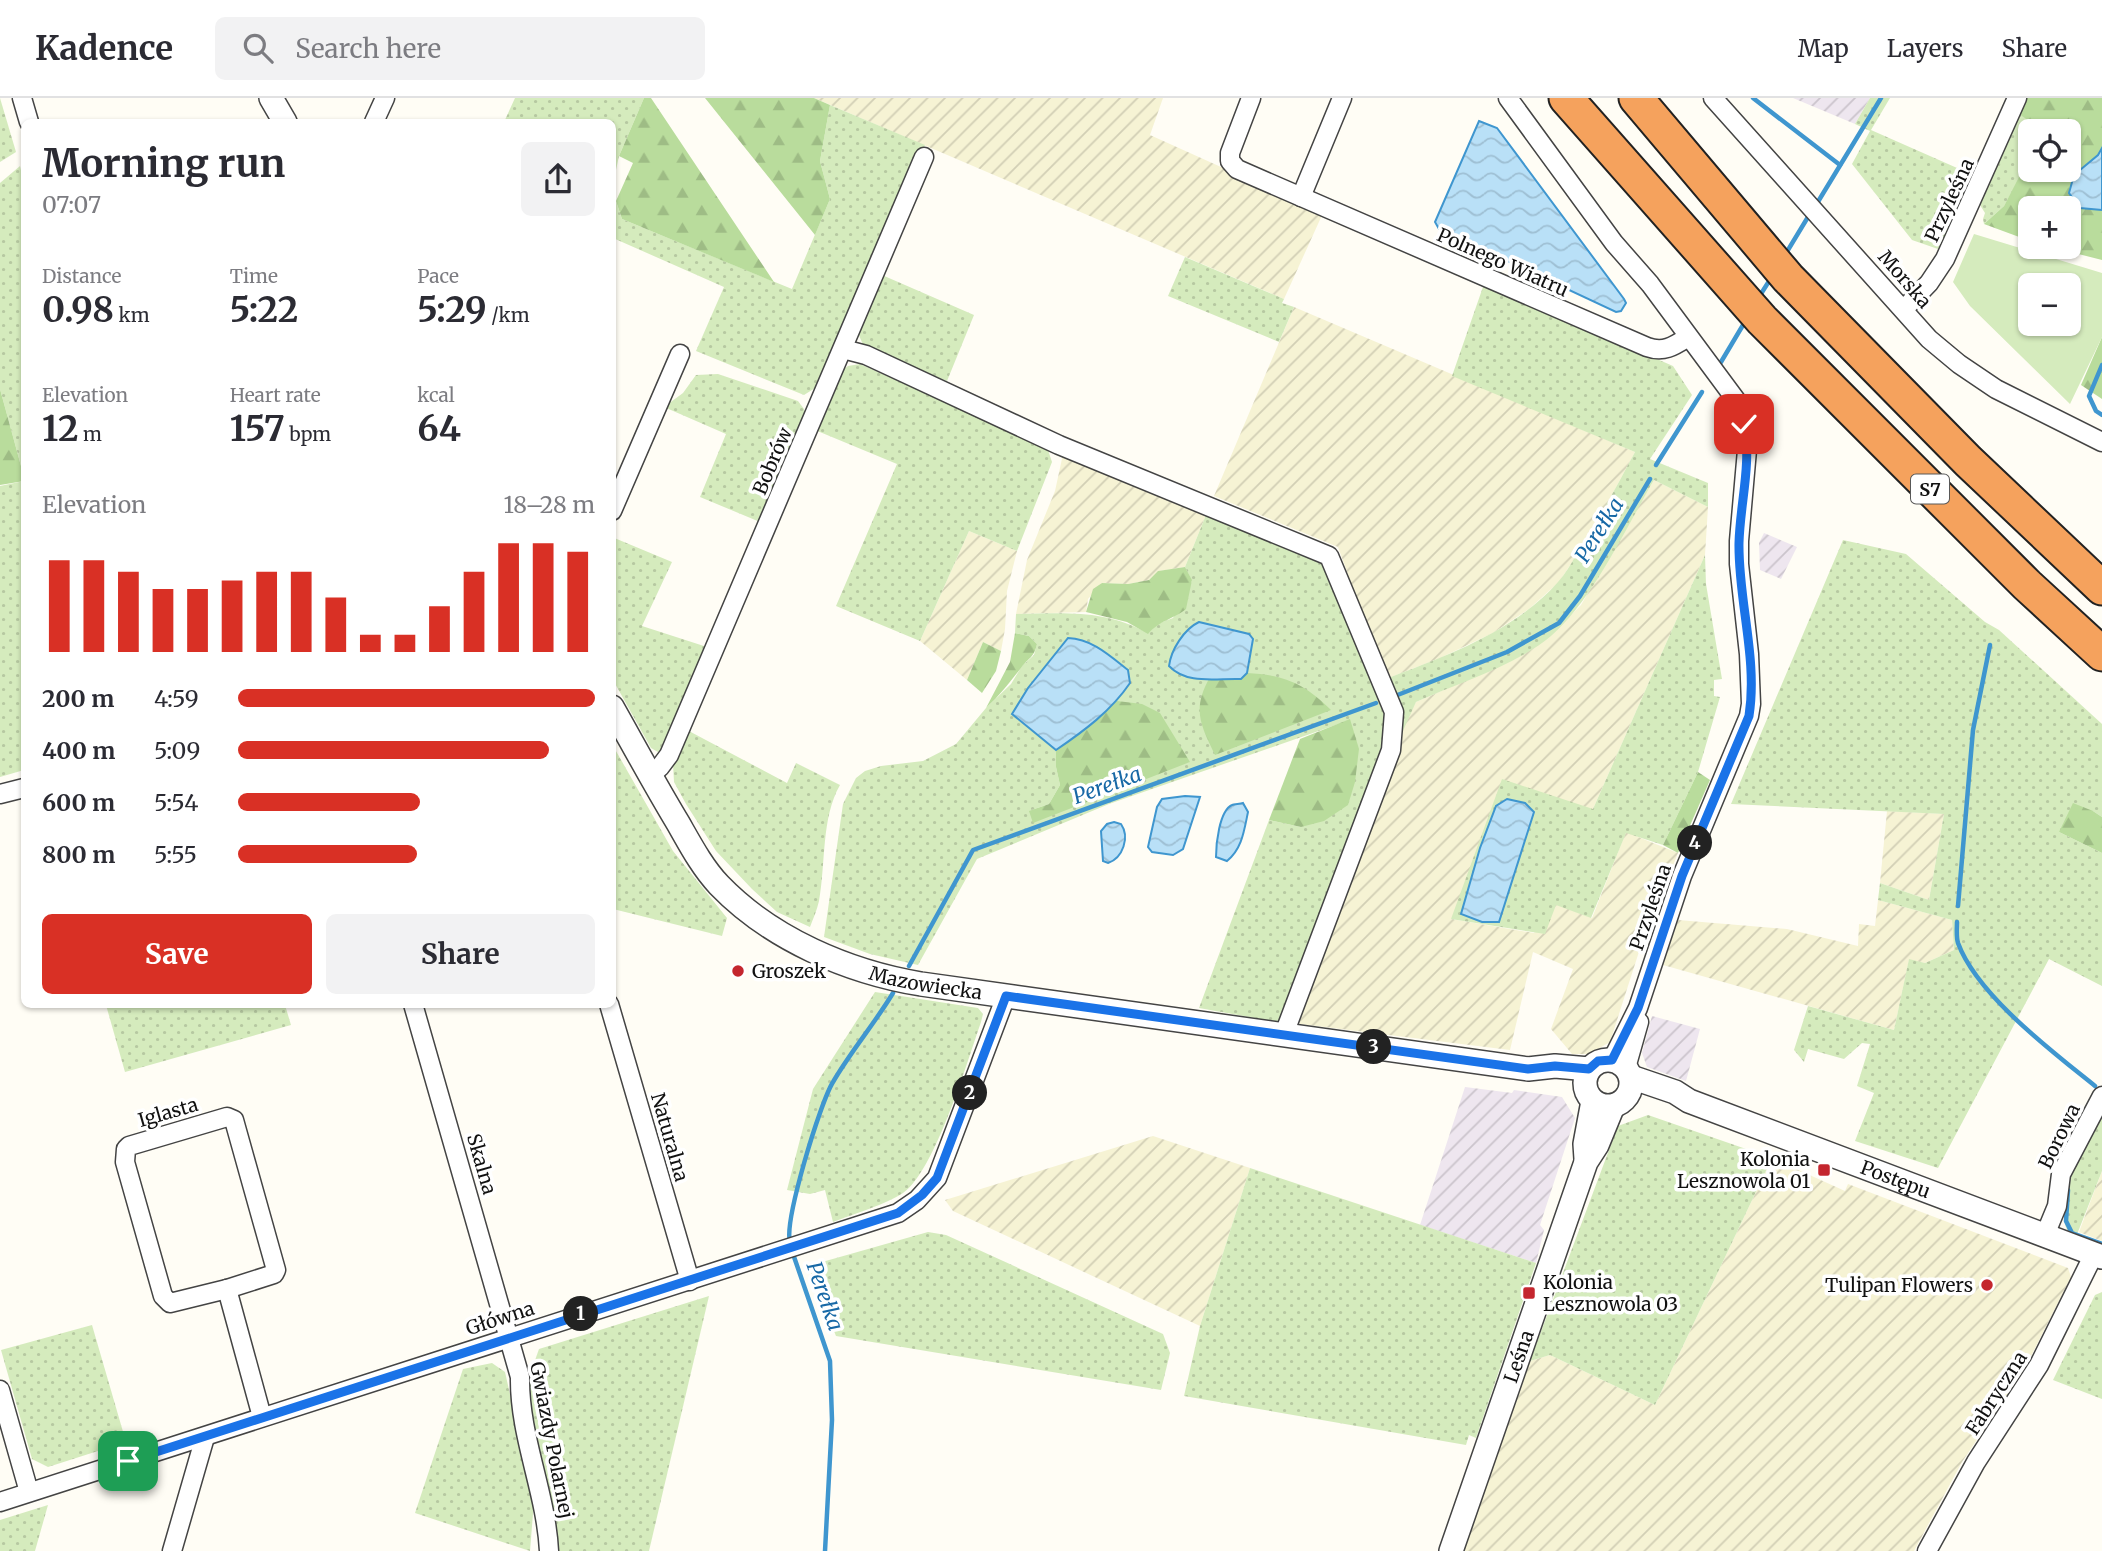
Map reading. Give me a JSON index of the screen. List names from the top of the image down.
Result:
{
  "streets": {
    "highway": ["S7"],
    "street": [
      "Przyleśna",
      "Polnego Wiatru",
      "Morska",
      "Bobrów",
      "Mazowiecka",
      "Iglasta",
      "Borowa",
      "Naturalna",
      "Skalna",
      "Postępu",
      "Główna",
      "Leśna",
      "Fabryczna",
      "Gwiazdy Polarnej"
    ]
  },
  "crossings": [
    ["Przyleśna", "Polnego Wiatru"],
    ["Przyleśna", "Morska"],
    ["Przyleśna", "Mazowiecka"],
    ["Przyleśna", "Postępu"],
    ["Przyleśna", "Leśna"],
    ["Bobrów", "Mazowiecka"],
    ["Mazowiecka", "Postępu"],
    ["Mazowiecka", "Główna"],
    ["Mazowiecka", "Leśna"],
    ["Borowa", "Postępu"],
    ["Naturalna", "Główna"],
    ["Skalna", "Główna"],
    ["Skalna", "Gwiazdy Polarnej"],
    ["Postępu", "Leśna"],
    ["Postępu", "Fabryczna"],
    ["Główna", "Gwiazdy Polarnej"]
  ],
  "water": ["Perełka"],
  "places": {
    "other": ["Groszek", "Tulipan Flowers"],
    "transit": ["Kolonia Lesznowola 01", "Kolonia Lesznowola 03"]
  },
  "page": {
    "header": "Kadence",
    "search": "Search here",
    "nav": ["Map", "Layers", "Share"],
    "map_buttons": ["+", "−"],
    "heading": ["Morning run", "07:07"],
    "stats": [
      ["Distance", "0.98 km"],
      ["Time", "5:22"],
      ["Pace", "5:29 /km"],
      ["Elevation", "12 m"],
      ["Heart rate", "157 bpm"],
      ["kcal", "64"]
    ],
    "chart": ["Elevation", "18–28 m"],
    "list": [
      {
        "name": "200 m",
        "note": "4:59"
      },
      {
        "name": "400 m",
        "note": "5:09"
      },
      {
        "name": "600 m",
        "note": "5:54"
      },
      {
        "name": "800 m",
        "note": "5:55"
      }
    ],
    "pins": [
      "4",
      "3",
      "2",
      "1"
    ],
    "buttons": ["Save", "Share"]
  }
}
